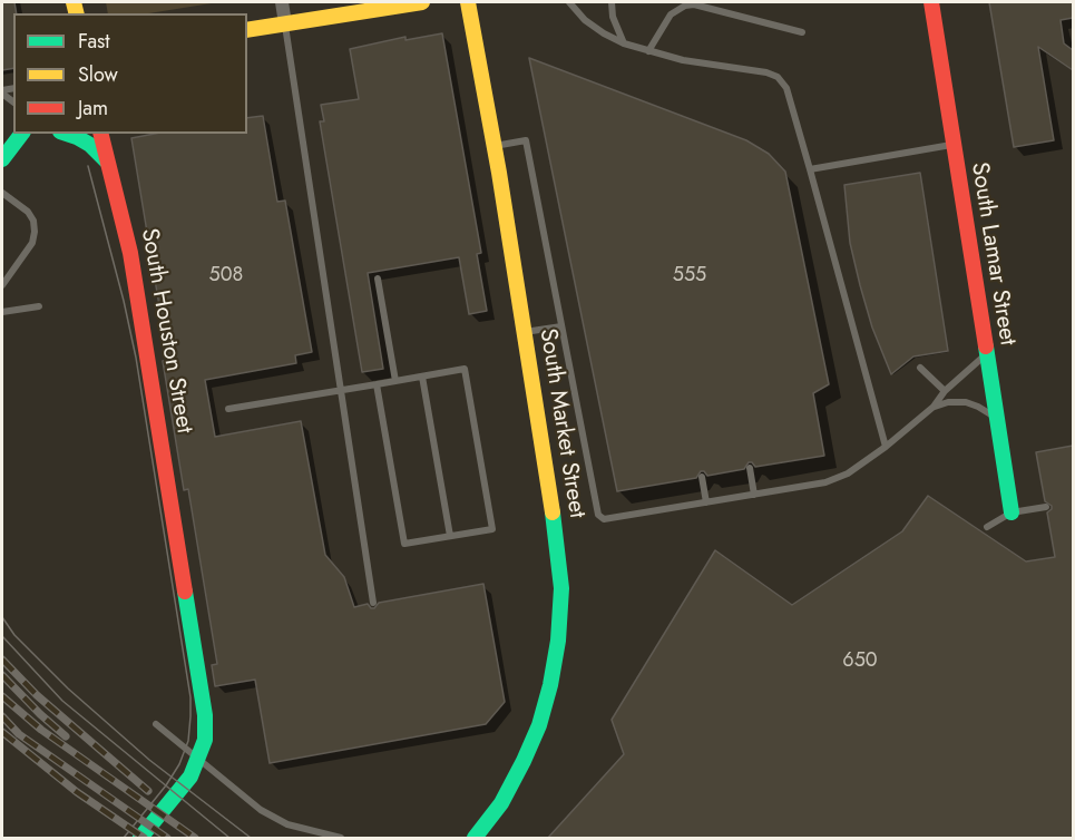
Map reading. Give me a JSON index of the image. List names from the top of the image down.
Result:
{
  "streets": {
    "main road": ["South Lamar Street", "South Houston Street", "South Market Street"]
  },
  "house_numbers": ["508", "555", "650"],
  "legend": ["Fast", "Slow", "Jam"]
}
